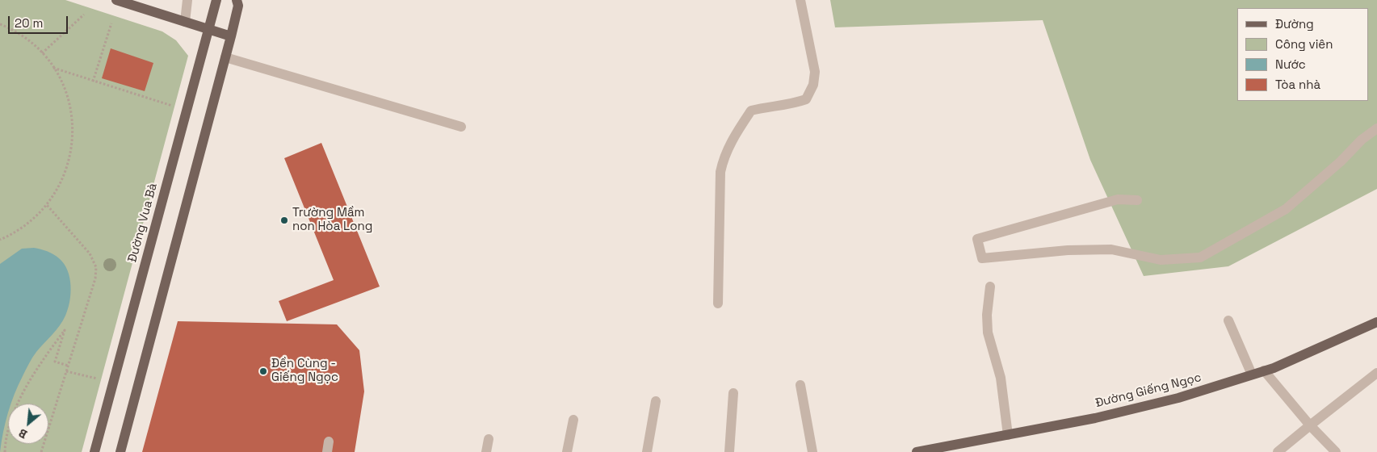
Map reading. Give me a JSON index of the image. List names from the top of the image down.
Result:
{
  "streets": {
    "main road": ["Đường Vua Bà", "Đường Giếng Ngọc"]
  },
  "places": ["Trường Mầm non Hòa Long", "Đền Cùng - Giếng Ngọc"],
  "legend": [
    "Đường",
    "Công viên",
    "Nước",
    "Tòa nhà"
  ],
  "scale_bar": "20 m",
  "north": "bottom left"
}
